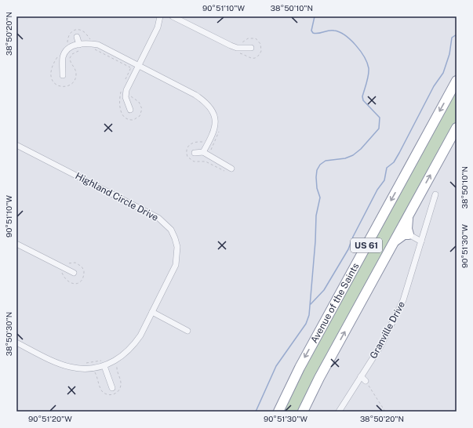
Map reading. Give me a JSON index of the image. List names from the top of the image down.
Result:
{
  "streets": {
    "highway": ["US 61", "Avenue of the Saints"],
    "street": ["Highland Circle Drive", "Granville Drive"]
  },
  "coordinates": [
    "90°51'10\"W",
    "38°50'10\"N",
    "38°50'20\"N",
    "90°51'30\"W",
    "38°50'30\"N",
    "90°51'20\"W"
  ]
}
